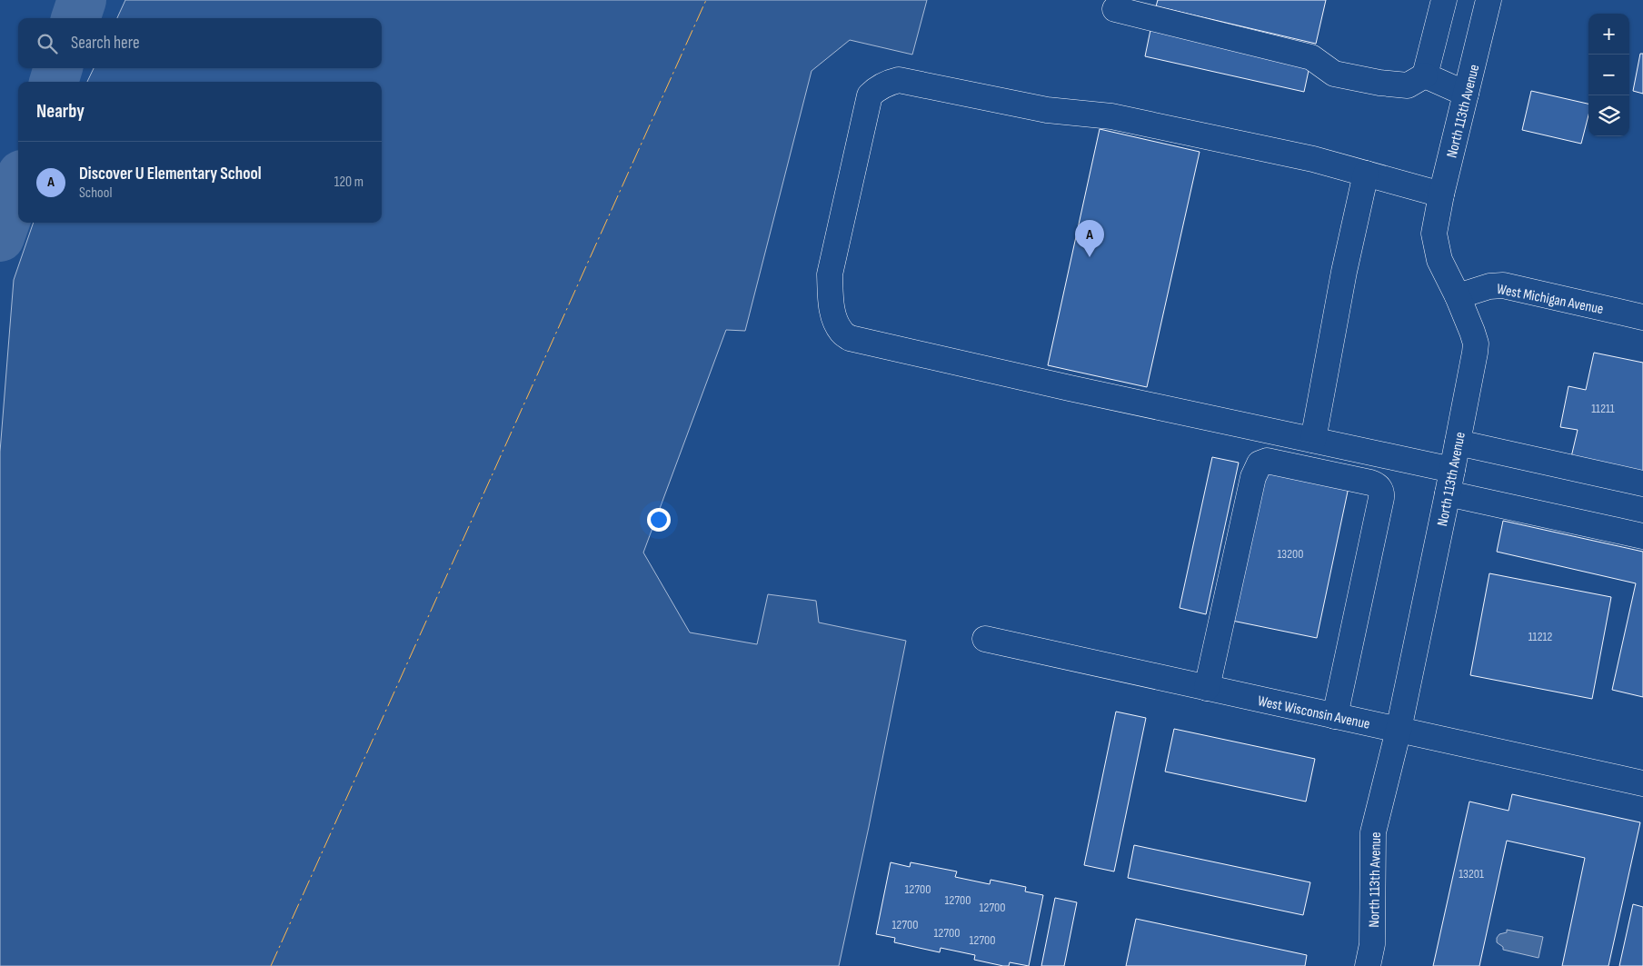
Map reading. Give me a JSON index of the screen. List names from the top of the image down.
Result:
{
  "streets": {
    "street": ["North 113th Avenue", "West Michigan Avenue", "West Wisconsin Avenue"]
  },
  "crossings": [
    ["North 113th Avenue", "West Michigan Avenue"],
    ["North 113th Avenue", "West Wisconsin Avenue"]
  ],
  "house_numbers": [
    "11211",
    "13200",
    "11212",
    "13201",
    "12700",
    "12700",
    "12700",
    "12700",
    "12700",
    "12700"
  ],
  "page": {
    "map_buttons": ["+", "−"],
    "search": "Search here",
    "heading": "Nearby",
    "list": [
      {
        "mark": "A",
        "name": "Discover U Elementary School",
        "note": "School",
        "value": "120 m"
      }
    ],
    "pins": "A"
  }
}
